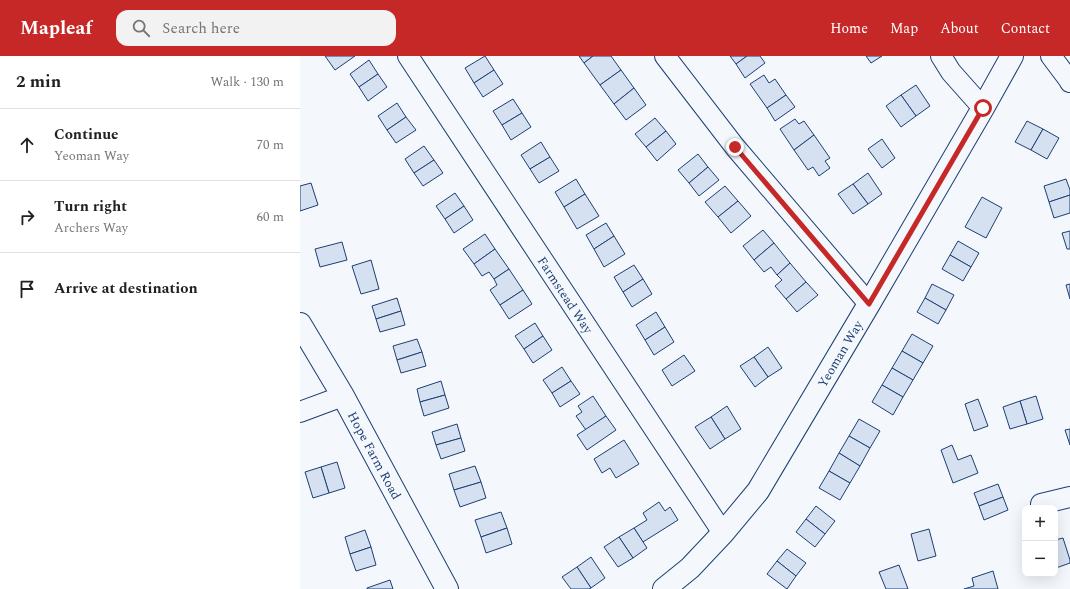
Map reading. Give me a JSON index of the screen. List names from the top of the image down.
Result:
{
  "streets": {
    "street": ["Farmstead Way", "Yeoman Way", "Hope Farm Road"]
  },
  "crossings": [
    ["Farmstead Way", "Yeoman Way"]
  ],
  "page": {
    "header": "Mapleaf",
    "search": "Search here",
    "nav": [
      "Home",
      "Map",
      "About",
      "Contact"
    ],
    "heading": ["2 min", "Walk · 130 m"],
    "list": [
      ["Continue", "Yeoman Way", "70 m"],
      ["Turn right", "Archers Way", "60 m"],
      "Arrive at destination"
    ],
    "map_buttons": ["+", "−"]
  }
}
